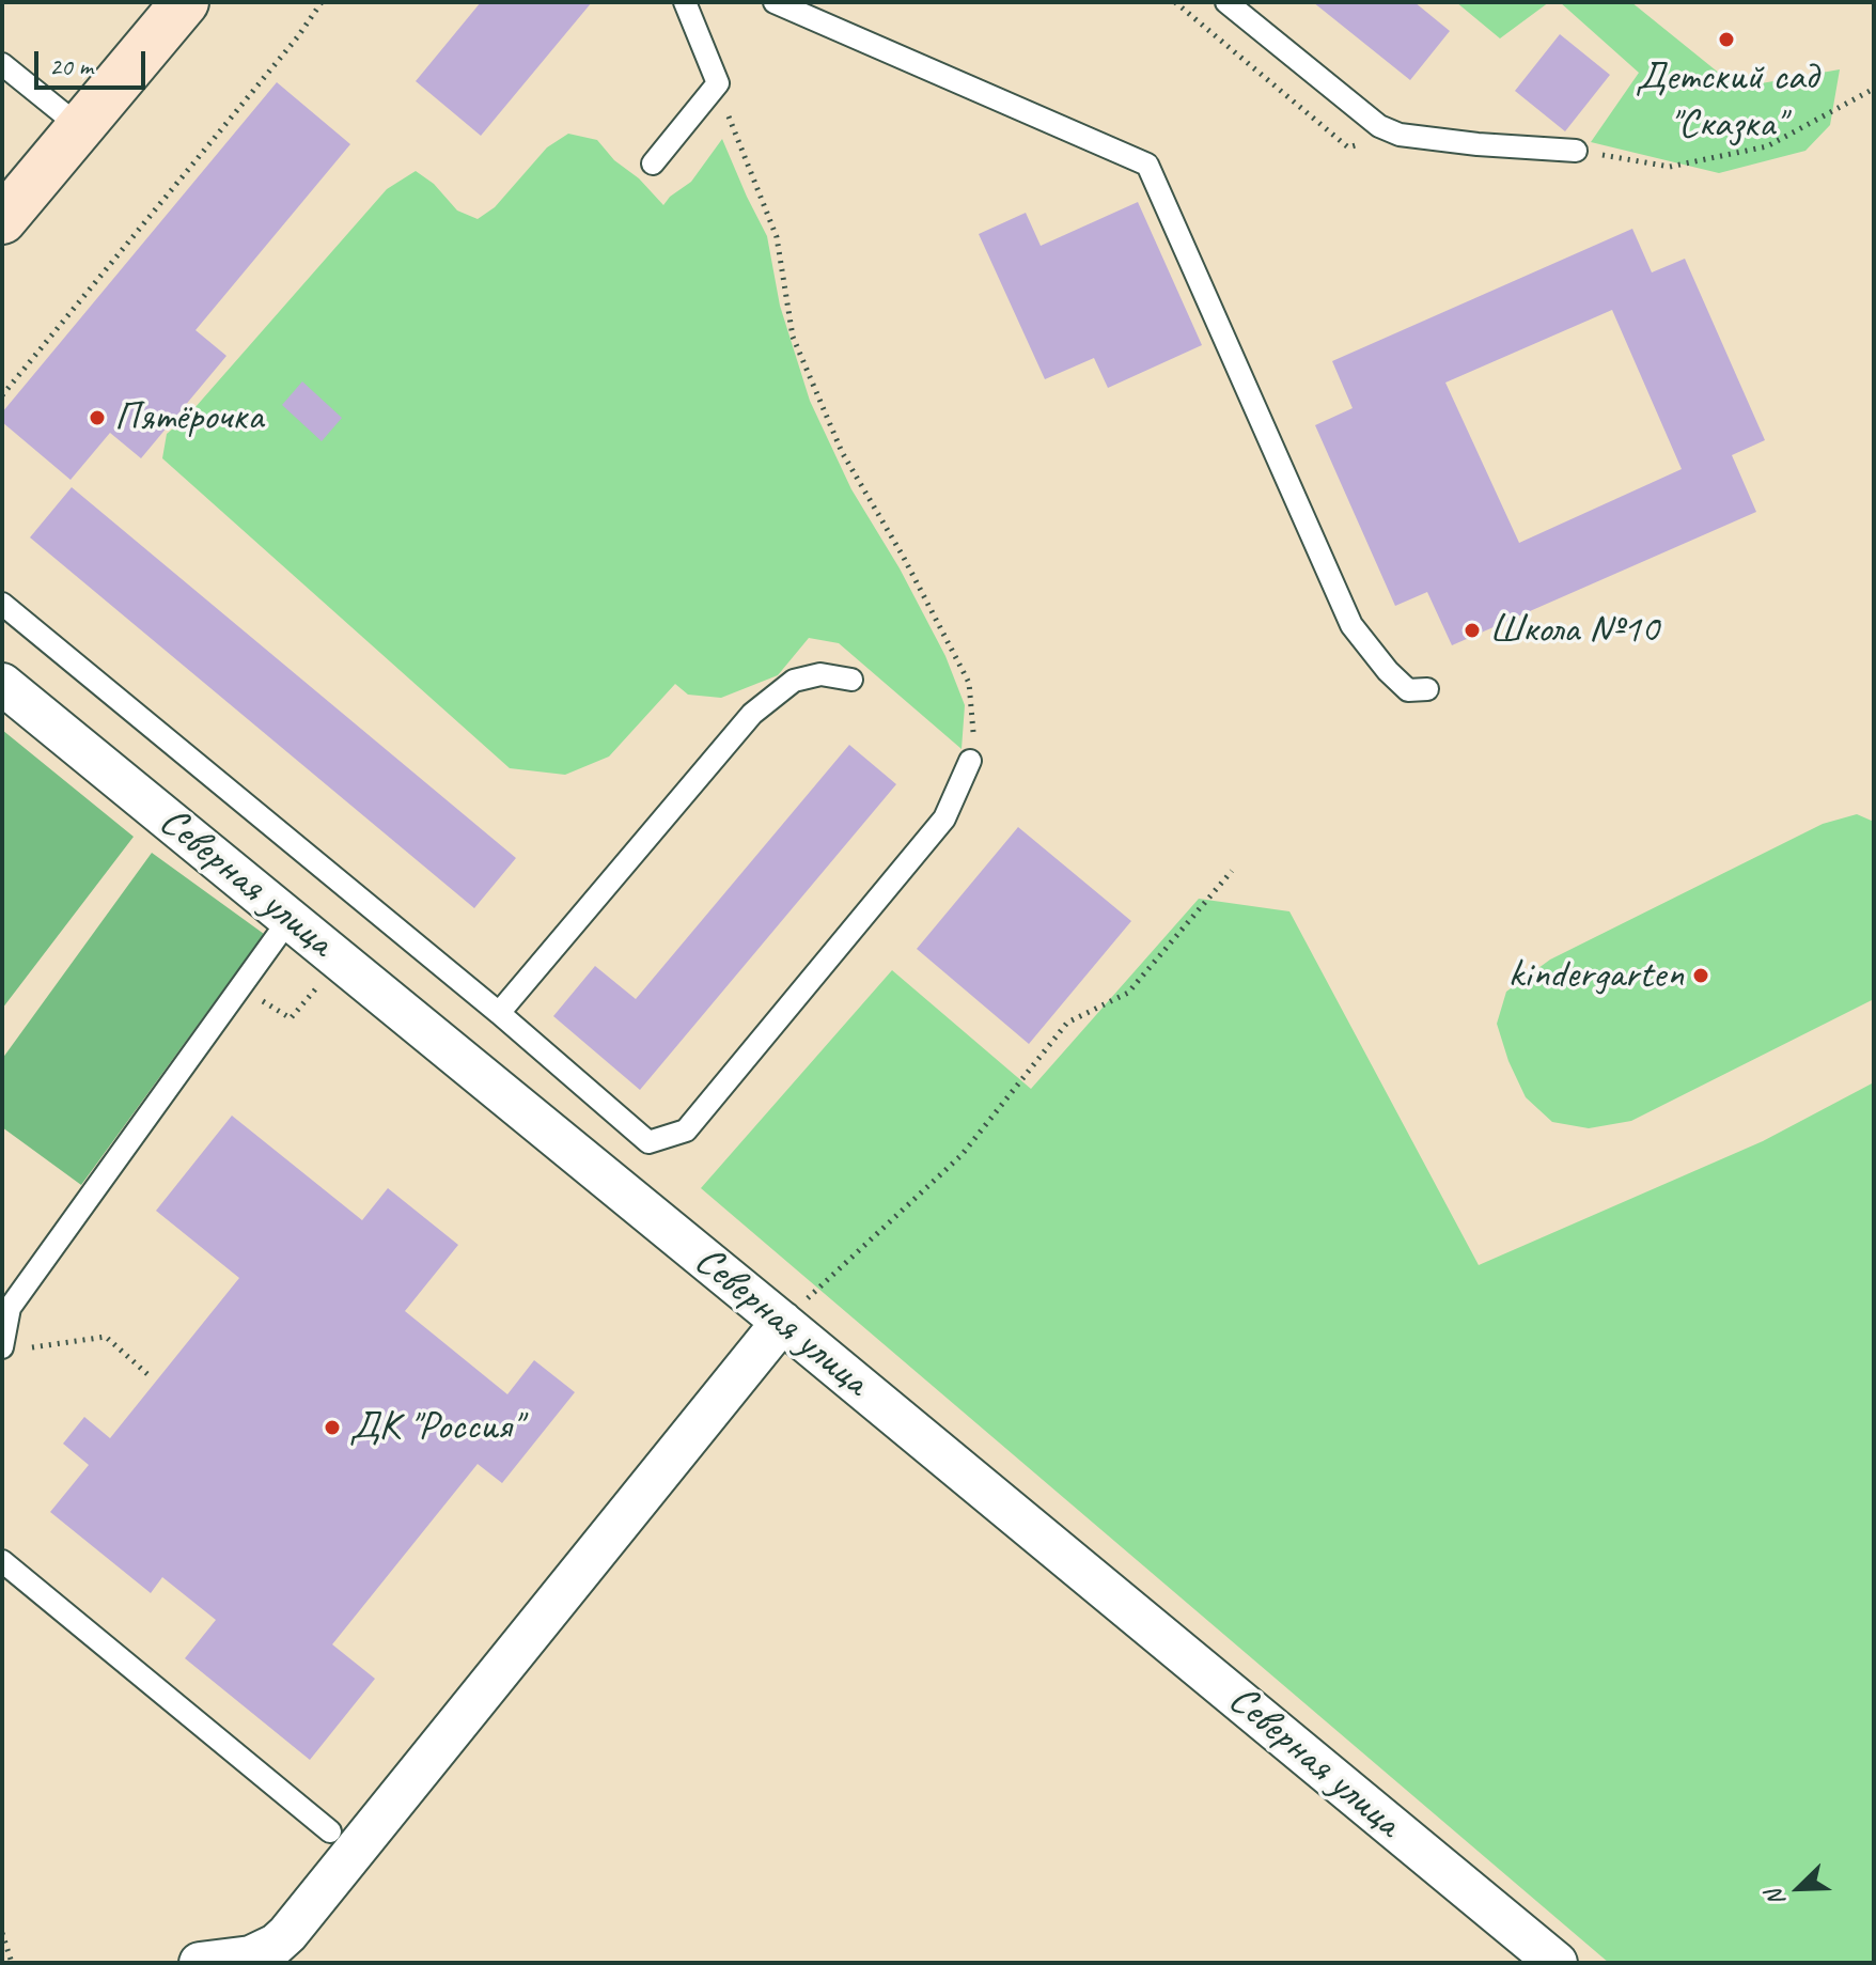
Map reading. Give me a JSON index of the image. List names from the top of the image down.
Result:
{
  "streets": {
    "street": ["Северная улица"]
  },
  "places": [
    "Детский сад \"Сказка\"",
    "Пятёрочка",
    "Школа №10",
    "kindergarten",
    "ДК \"Россия\""
  ],
  "scale_bar": "20 m",
  "north": "bottom left"
}
